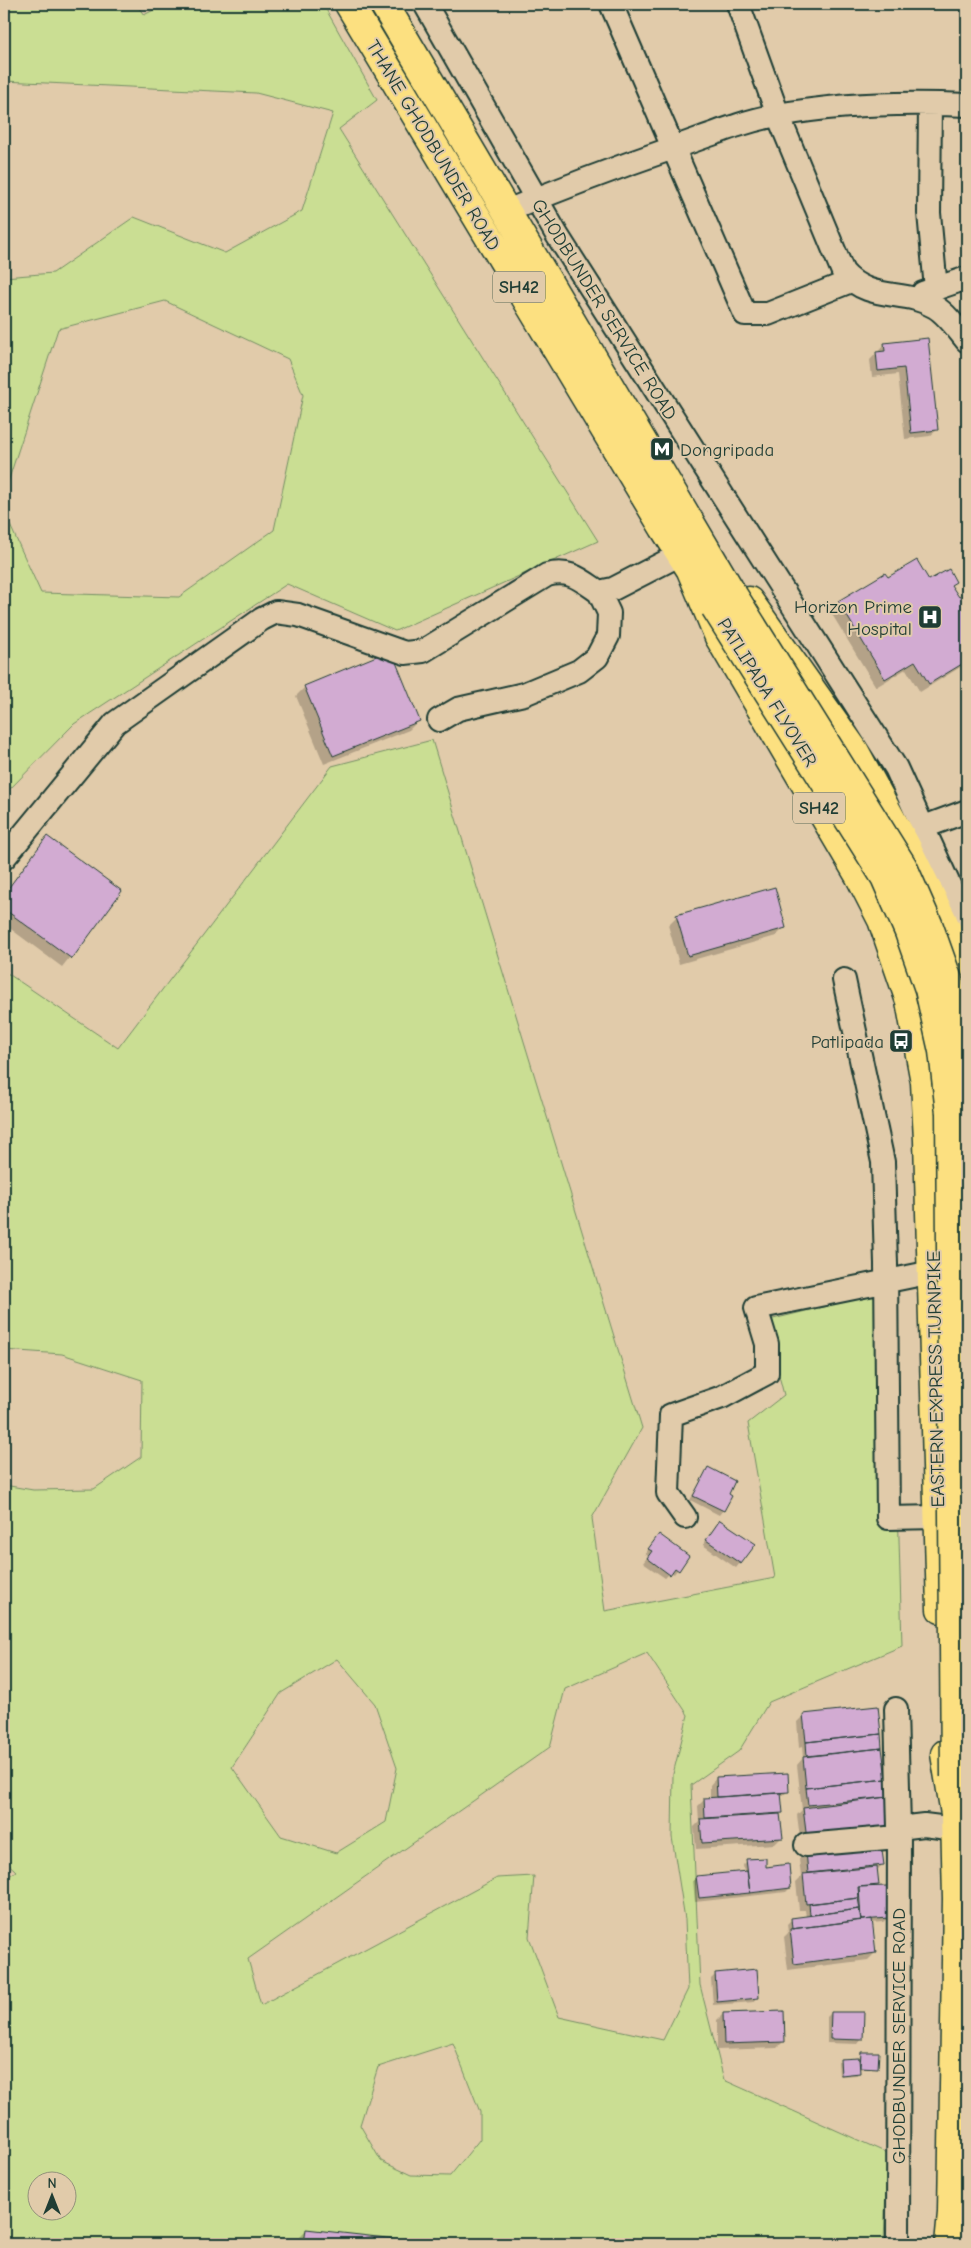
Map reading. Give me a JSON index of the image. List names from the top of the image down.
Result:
{
  "streets": {
    "main road": [
      "THANE GHODBUNDER ROAD",
      "SH42",
      "PATLIPADA FLYOVER",
      "EASTERN EXPRESS TURNPIKE"
    ],
    "street": ["GHODBUNDER SERVICE ROAD"]
  },
  "crossings": [
    ["THANE GHODBUNDER ROAD", "SH42"],
    ["THANE GHODBUNDER ROAD", "PATLIPADA FLYOVER"],
    ["THANE GHODBUNDER ROAD", "EASTERN EXPRESS TURNPIKE"],
    ["SH42", "PATLIPADA FLYOVER"],
    ["SH42", "EASTERN EXPRESS TURNPIKE"],
    ["PATLIPADA FLYOVER", "EASTERN EXPRESS TURNPIKE"]
  ],
  "places": {
    "metro station": ["Dongripada"],
    "hospital": ["Horizon Prime Hospital"],
    "bus stop": ["Patlipada"]
  },
  "north": "top"
}
